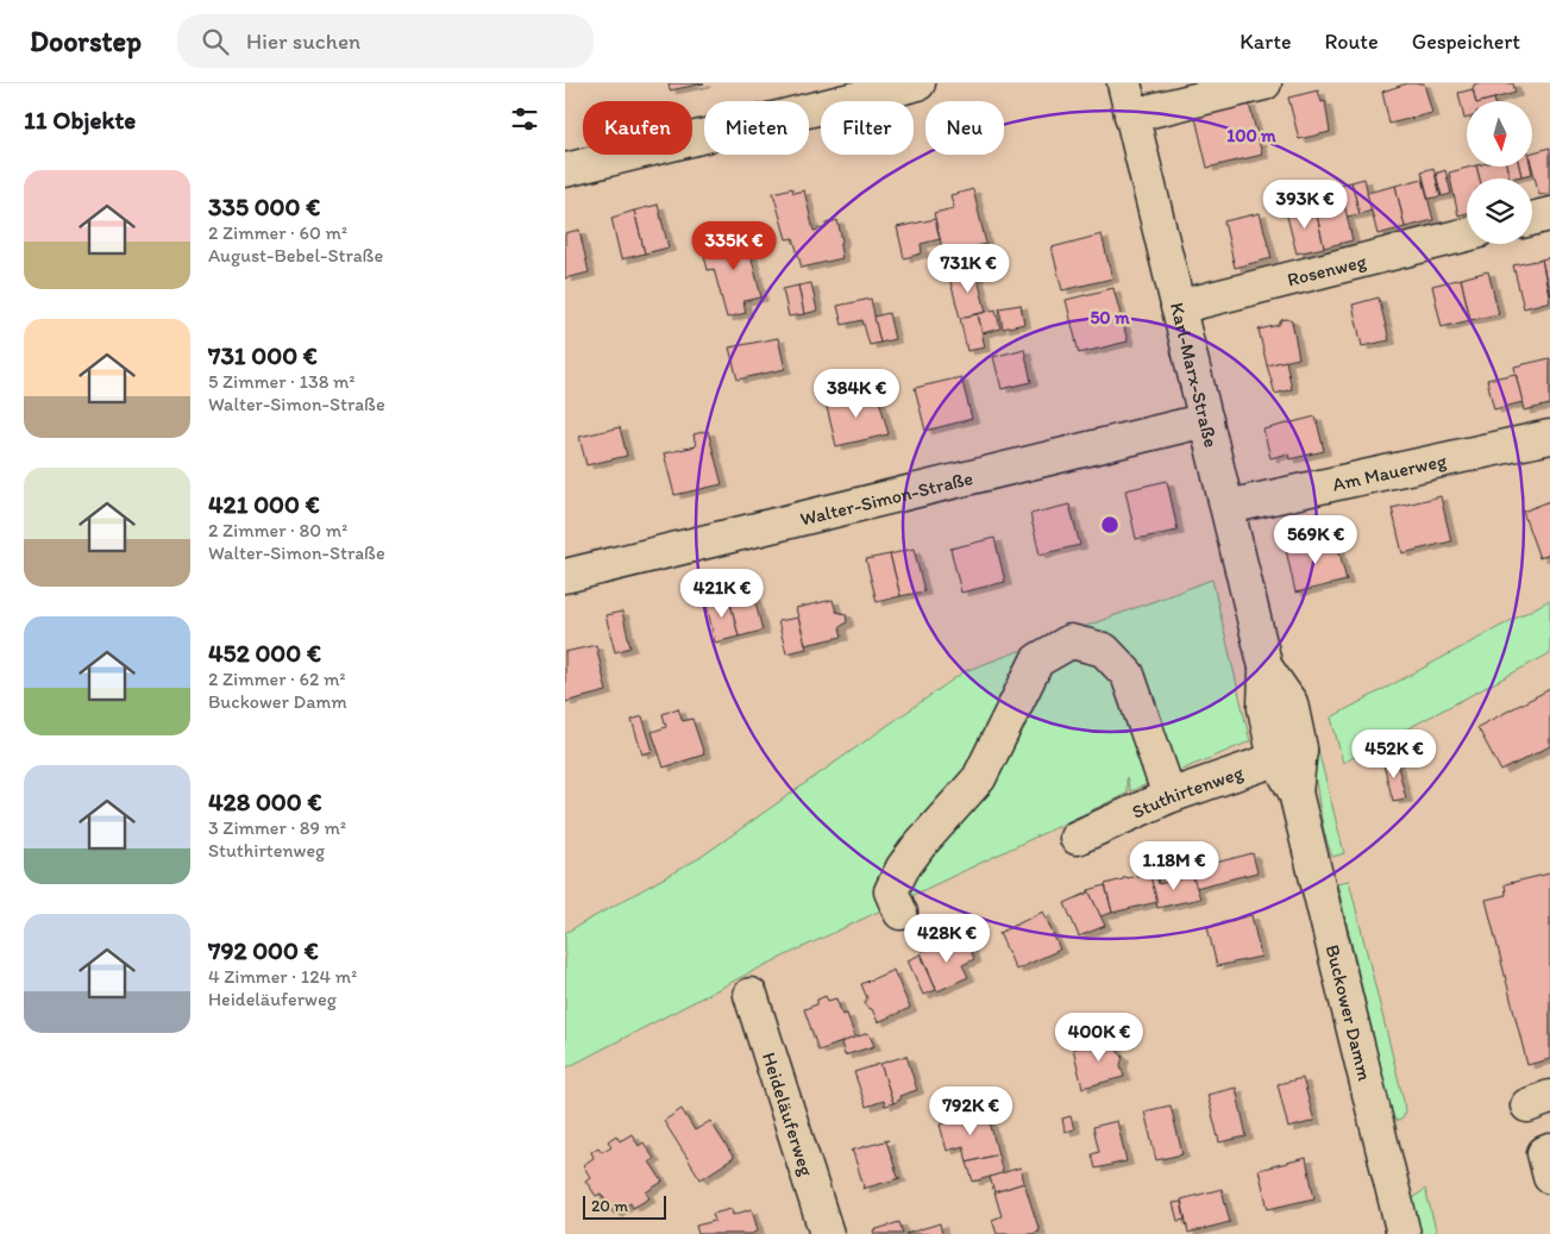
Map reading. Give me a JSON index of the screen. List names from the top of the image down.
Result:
{
  "streets": {
    "street": [
      "Rosenweg",
      "Karl-Marx-Straße",
      "Am Mauerweg",
      "Walter-Simon-Straße",
      "Stuthirtenweg",
      "Buckower Damm",
      "Heideläuferweg"
    ]
  },
  "crossings": [
    ["Rosenweg", "Karl-Marx-Straße"],
    ["Karl-Marx-Straße", "Am Mauerweg"],
    ["Karl-Marx-Straße", "Walter-Simon-Straße"],
    ["Karl-Marx-Straße", "Stuthirtenweg"],
    ["Karl-Marx-Straße", "Buckower Damm"],
    ["Stuthirtenweg", "Buckower Damm"]
  ],
  "scale_bar": "20 m",
  "north": "bottom",
  "page": {
    "header": "Doorstep",
    "search": "Hier suchen",
    "nav": ["Karte", "Route", "Gespeichert"],
    "heading": "11 Objekte",
    "chip": [
      "Kaufen",
      "Mieten",
      "Filter",
      "Neu"
    ],
    "list": [
      {
        "name": "335 000 €",
        "note": "2 Zimmer · 60 m² · August-Bebel-Straße"
      },
      {
        "name": "731 000 €",
        "note": "5 Zimmer · 138 m² · Walter-Simon-Straße"
      },
      {
        "name": "421 000 €",
        "note": "2 Zimmer · 80 m² · Walter-Simon-Straße"
      },
      {
        "name": "452 000 €",
        "note": "2 Zimmer · 62 m² · Buckower Damm"
      },
      {
        "name": "428 000 €",
        "note": "3 Zimmer · 89 m² · Stuthirtenweg"
      },
      {
        "name": "792 000 €",
        "note": "4 Zimmer · 124 m² · Heideläuferweg"
      }
    ],
    "price": [
      "393K €",
      "335K €",
      "731K €",
      "384K €",
      "569K €",
      "421K €",
      "452K €",
      "1.18M €",
      "428K €",
      "400K €",
      "792K €"
    ],
    "scale": "20 m"
  },
  "rings": ["100 m", "50 m"]
}
